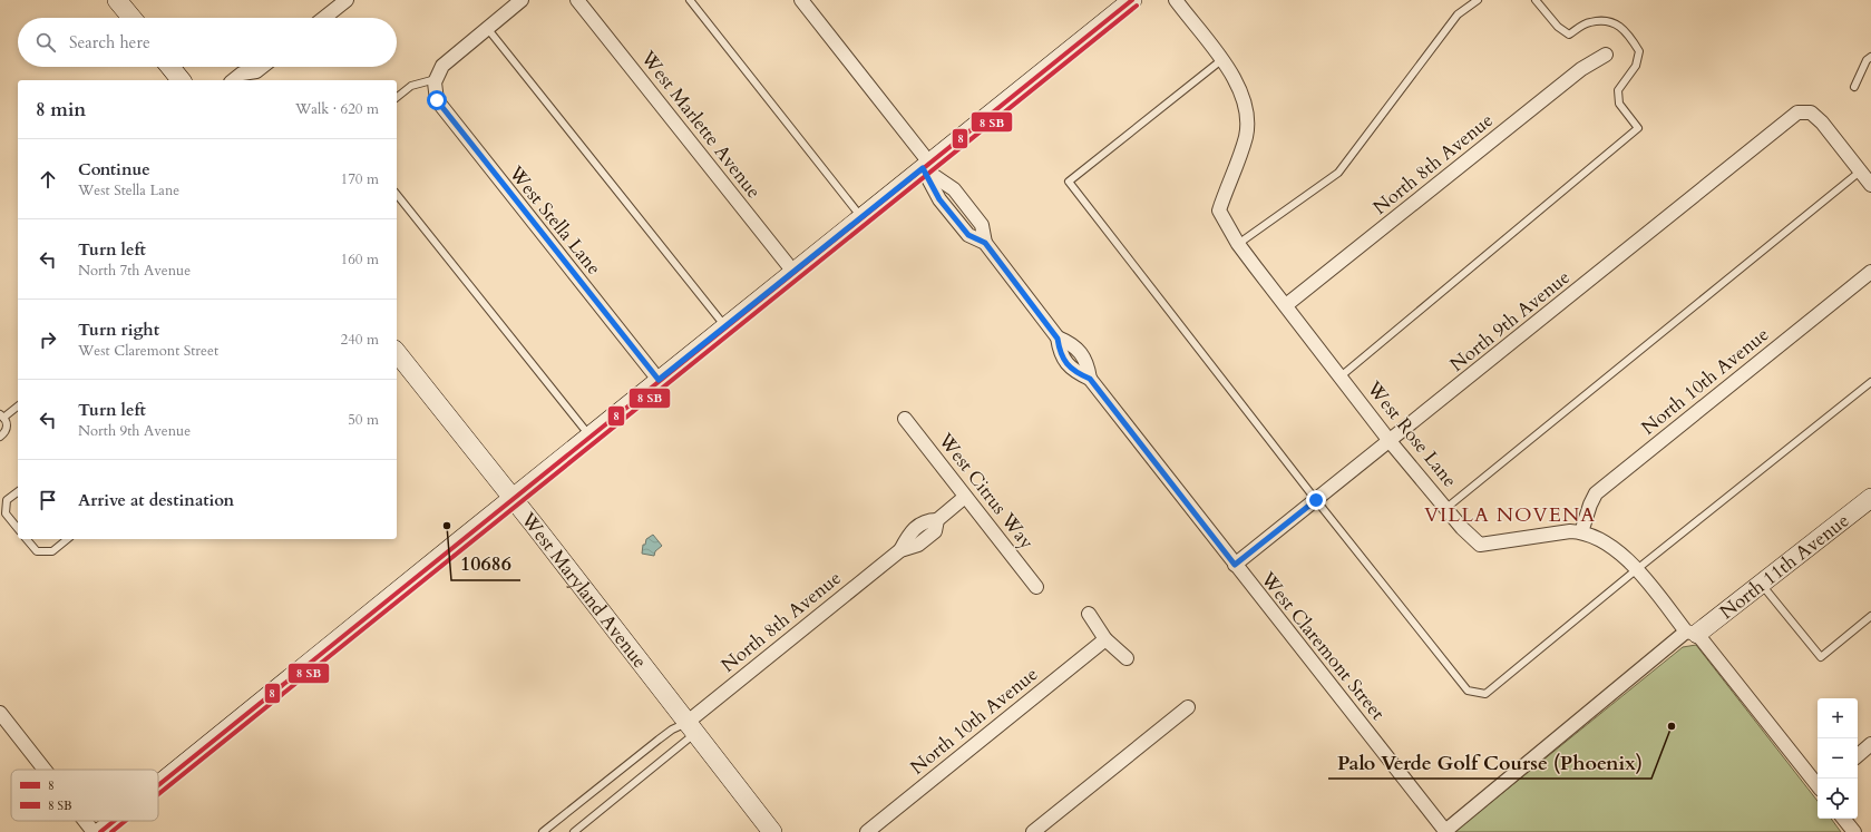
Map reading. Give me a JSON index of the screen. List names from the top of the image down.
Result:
{
  "streets": {
    "main road": ["North 11th Avenue", "West Maryland Avenue"],
    "street": [
      "West Marlette Avenue",
      "North 8th Avenue",
      "West Stella Lane",
      "North 9th Avenue",
      "North 10th Avenue",
      "West Rose Lane",
      "West Citrus Way",
      "West Claremont Street"
    ]
  },
  "crossings": [
    ["North 8th Avenue", "West Rose Lane"],
    ["North 8th Avenue", "West Citrus Way"],
    ["North 8th Avenue", "West Maryland Avenue"],
    ["North 9th Avenue", "West Rose Lane"],
    ["North 9th Avenue", "West Claremont Street"],
    ["North 10th Avenue", "West Rose Lane"],
    ["West Rose Lane", "North 11th Avenue"],
    ["North 11th Avenue", "West Claremont Street"]
  ],
  "districts": ["VILLA NOVENA"],
  "places": ["10686", "Palo Verde Golf Course (Phoenix)"],
  "lines": ["transit line 8"],
  "legend": ["8", "8 SB"],
  "page": {
    "search": "Search here",
    "heading": ["8 min", "Walk · 620 m"],
    "list": [
      ["Continue", "West Stella Lane", "170 m"],
      ["Turn left", "North 7th Avenue", "160 m"],
      ["Turn right", "West Claremont Street", "240 m"],
      ["Turn left", "North 9th Avenue", "50 m"],
      "Arrive at destination"
    ],
    "map_buttons": ["+", "−"]
  }
}
